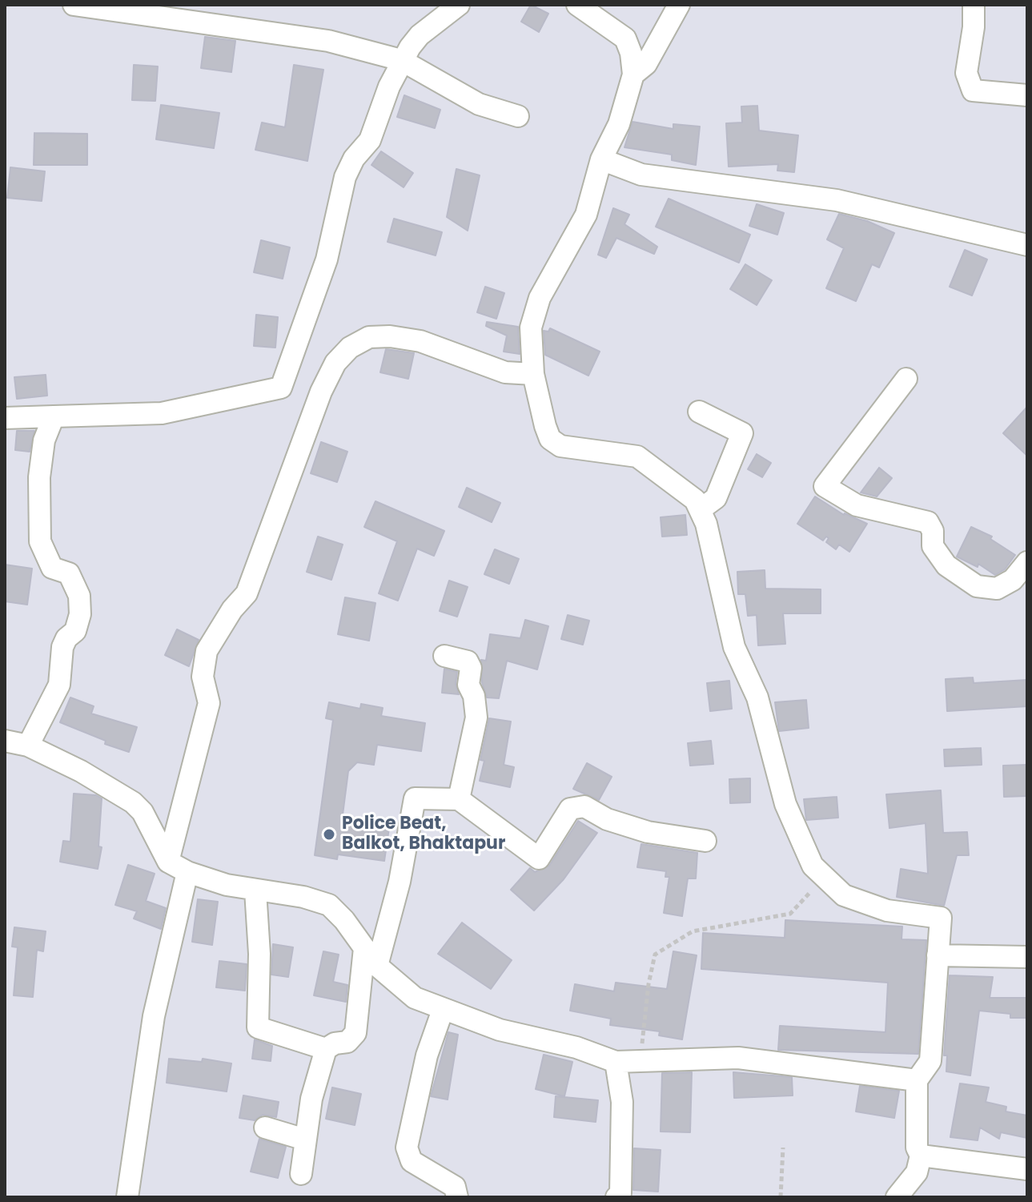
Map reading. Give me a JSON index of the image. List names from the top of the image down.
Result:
{
  "places": ["Police Beat, Balkot, Bhaktapur"]
}
